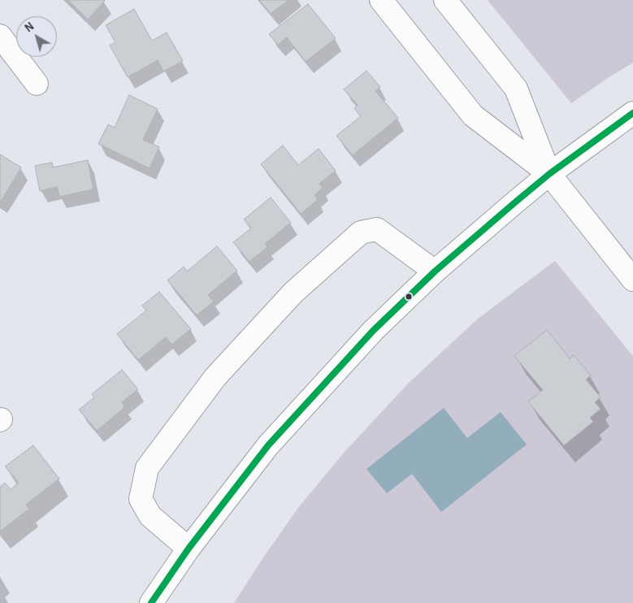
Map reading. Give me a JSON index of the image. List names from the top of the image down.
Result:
{
  "north": "top left"
}
